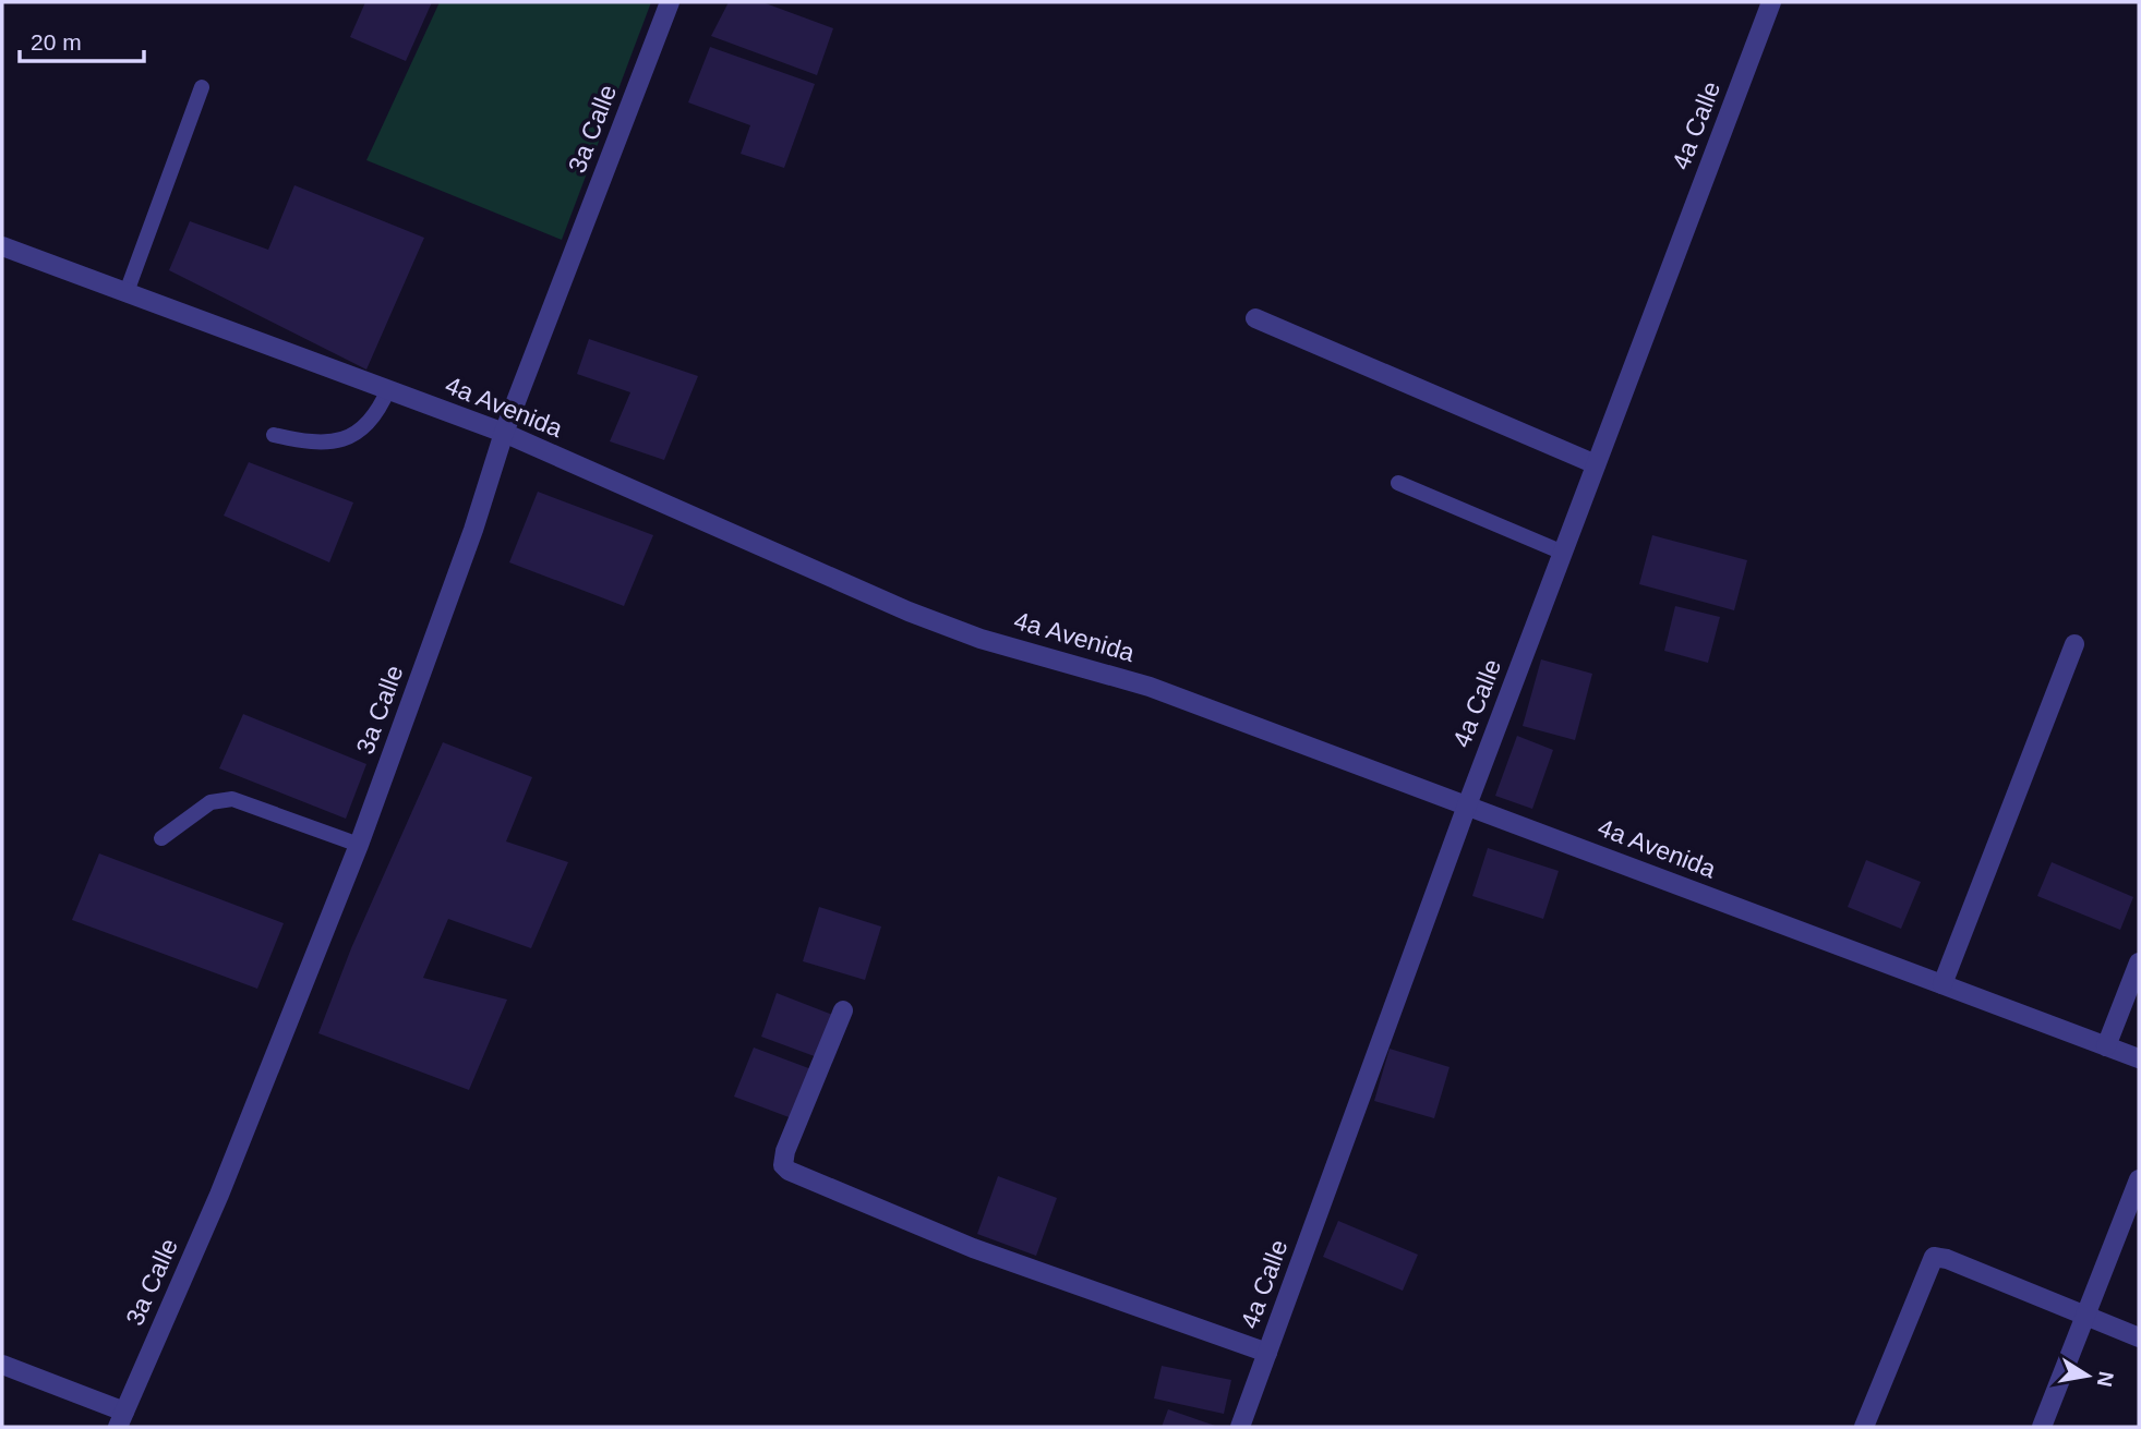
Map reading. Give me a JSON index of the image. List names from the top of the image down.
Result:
{
  "streets": {
    "street": ["4a Calle", "3a Calle", "4a Avenida"]
  },
  "crossings": [
    ["4a Calle", "4a Avenida"],
    ["3a Calle", "4a Avenida"]
  ],
  "scale_bar": "20 m",
  "north": "right"
}
